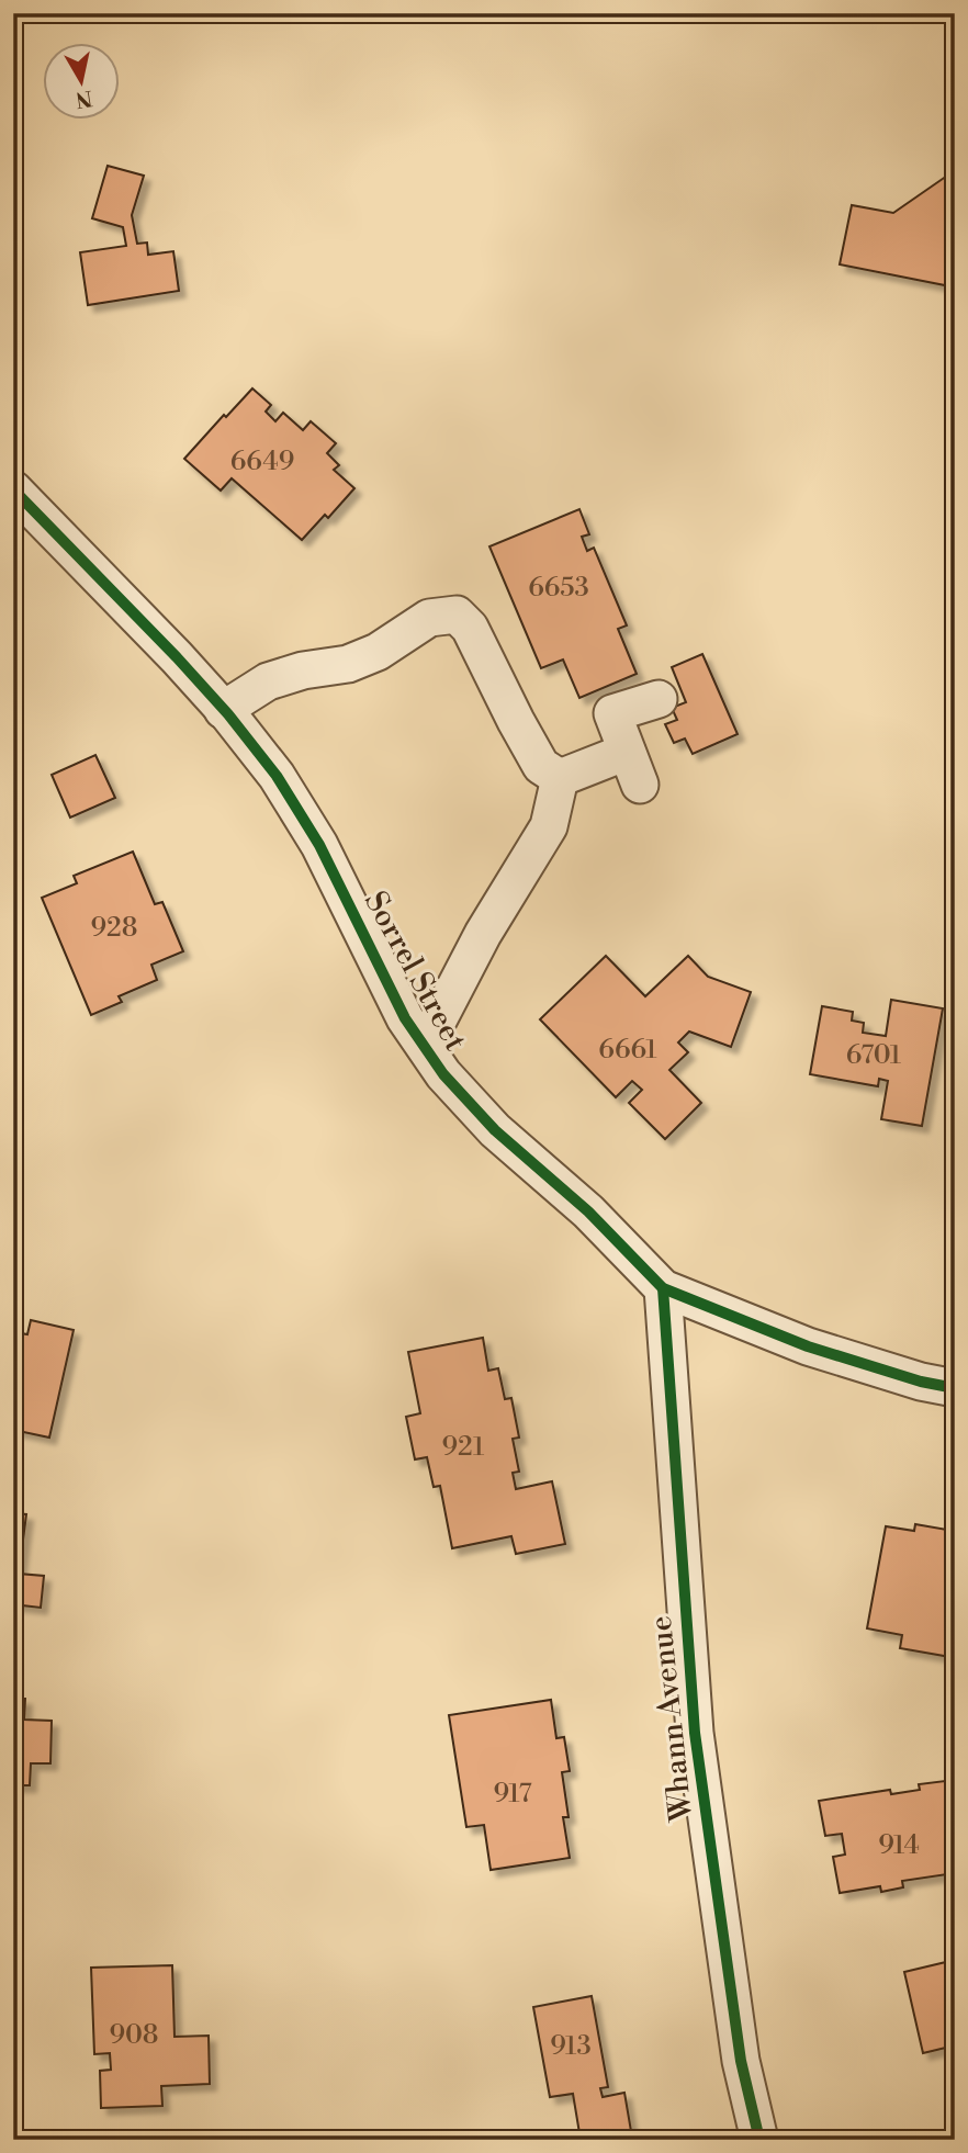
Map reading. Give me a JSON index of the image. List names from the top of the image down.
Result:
{
  "streets": {
    "street": ["Sorrel Street", "Whann Avenue"]
  },
  "crossings": [
    ["Sorrel Street", "Whann Avenue"]
  ],
  "house_numbers": [
    "6649",
    "6653",
    "928",
    "6661",
    "6701",
    "921",
    "917",
    "914",
    "908",
    "913"
  ],
  "north": "bottom"
}
